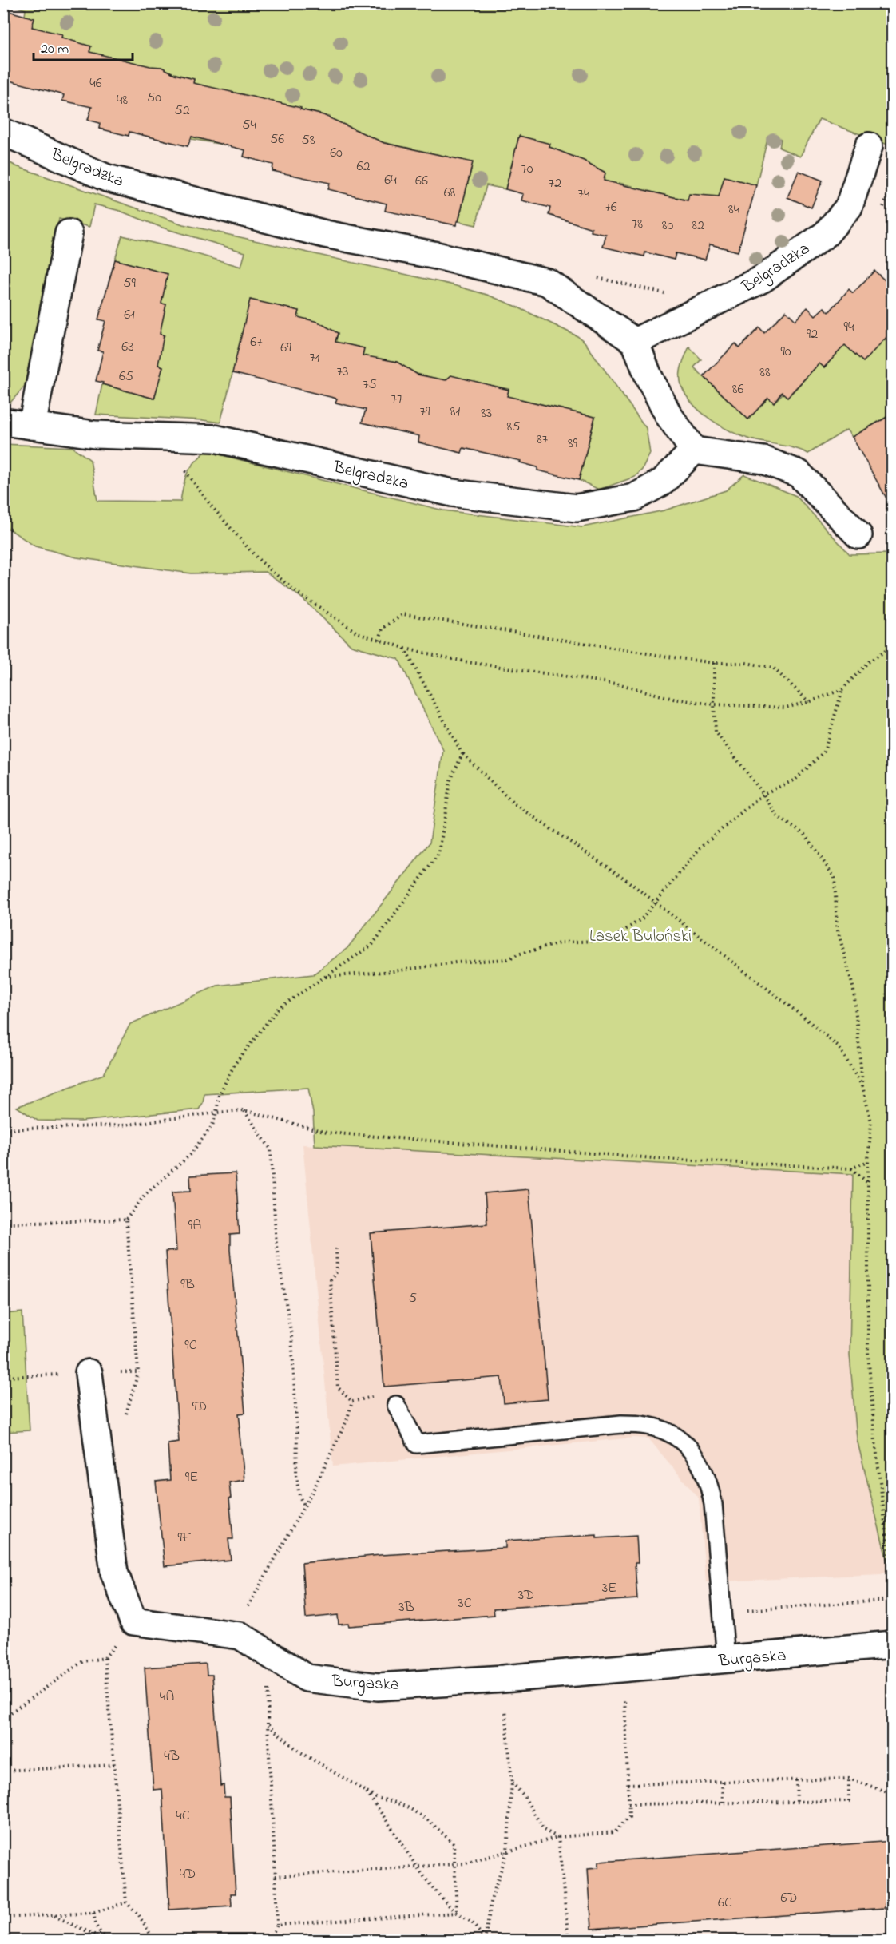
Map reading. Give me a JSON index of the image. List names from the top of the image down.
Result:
{
  "streets": {
    "street": ["Belgradzka", "Burgaska"]
  },
  "parks": ["Lasek Buloński"],
  "house_numbers": [
    "46",
    "50",
    "48",
    "52",
    "54",
    "56",
    "58",
    "60",
    "62",
    "70",
    "64",
    "66",
    "72",
    "68",
    "74",
    "76",
    "84",
    "78",
    "80",
    "82",
    "59",
    "61",
    "94",
    "92",
    "67",
    "63",
    "69",
    "90",
    "71",
    "73",
    "88",
    "65",
    "75",
    "86",
    "77",
    "79",
    "81",
    "83",
    "85",
    "87",
    "89",
    "9A",
    "9B",
    "5",
    "9C",
    "9D",
    "9E",
    "9F",
    "3E",
    "3D",
    "3C",
    "3B",
    "4A",
    "4B",
    "4C",
    "4D",
    "6D",
    "6C"
  ],
  "scale_bar": "20 m"
}
